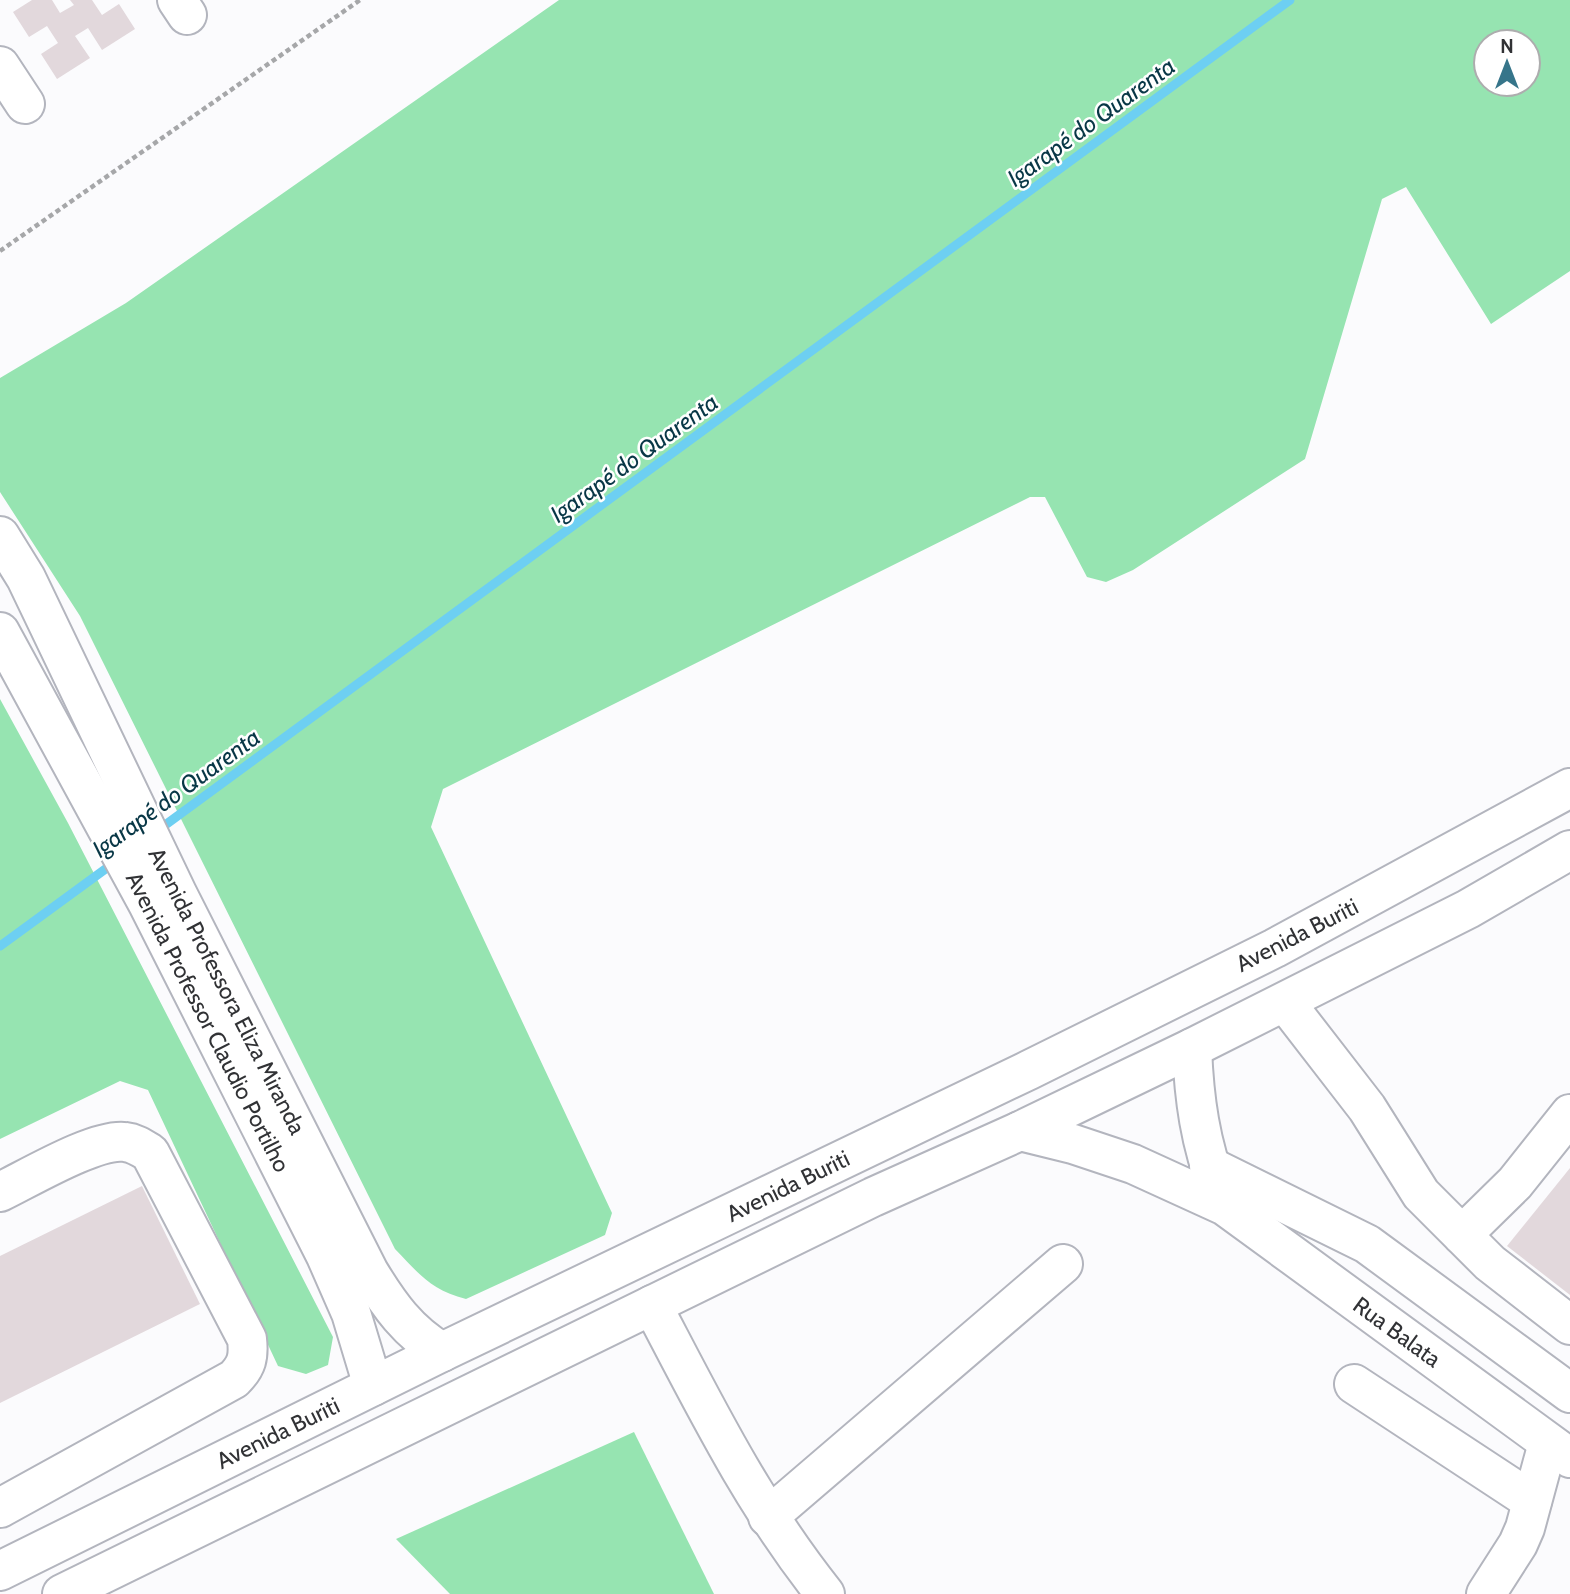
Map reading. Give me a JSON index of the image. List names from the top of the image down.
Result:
{
  "streets": {
    "main road": [
      "Avenida Buriti",
      "Avenida Professora Eliza Miranda",
      "Avenida Professor Claudio Portilho",
      "Rua Balata"
    ]
  },
  "crossings": [
    ["Avenida Buriti", "Avenida Professora Eliza Miranda"],
    ["Avenida Buriti", "Avenida Professor Claudio Portilho"],
    ["Avenida Buriti", "Rua Balata"],
    ["Avenida Professora Eliza Miranda", "Avenida Professor Claudio Portilho"]
  ],
  "water": ["Igarapé do Quarenta"],
  "north": "top"
}
